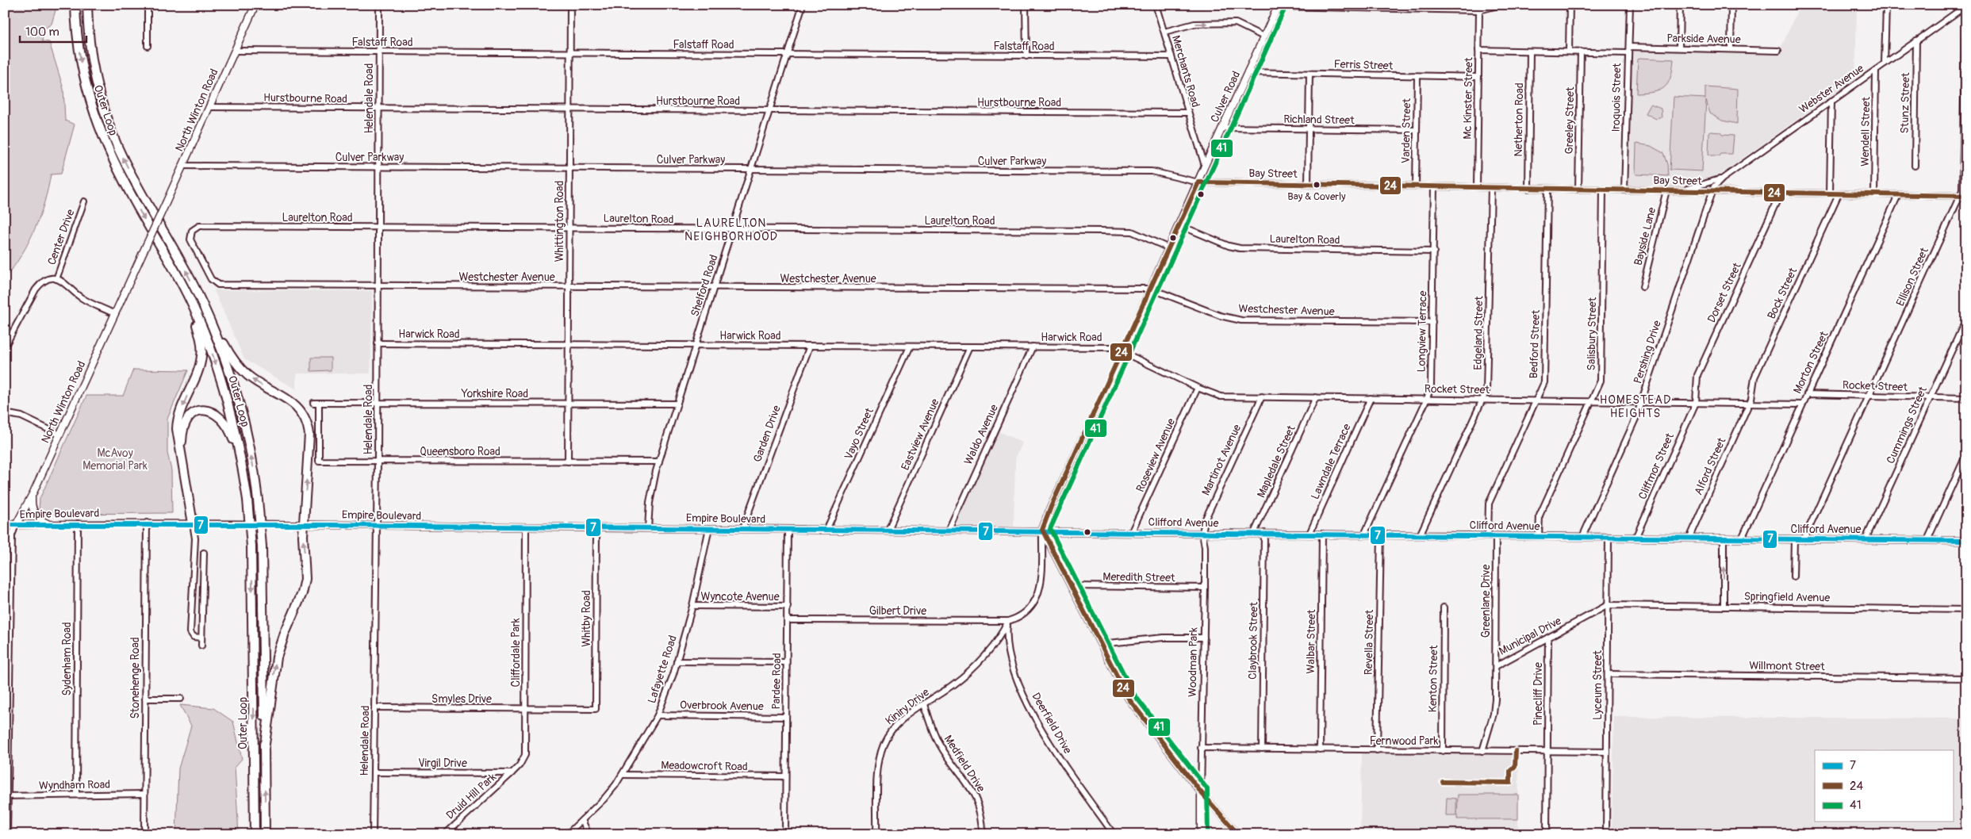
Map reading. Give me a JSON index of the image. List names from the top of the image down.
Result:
{
  "streets": {
    "highway": ["Outer Loop"],
    "main road": [
      "Culver Road",
      "North Winton Road",
      "Empire Boulevard",
      "Clifford Avenue"
    ],
    "street": [
      "Parkside Avenue",
      "Falstaff Road",
      "Ferris Street",
      "Merchants Road",
      "Webster Avenue",
      "Iroquois Street",
      "Hurstbourne Road",
      "Helendale Road",
      "Mc Kinster Street",
      "Stunz Street",
      "Richland Street",
      "Netherton Road",
      "Greeley Street",
      "Varden Street",
      "Wendell Street",
      "Culver Parkway",
      "Bay Street",
      "Laurelton Road",
      "Whittington Road",
      "Bayside Lane",
      "Center Drive",
      "Westchester Avenue",
      "Ellison Street",
      "Shelford Road",
      "Dorset Street",
      "Bock Street",
      "Longview Terrace",
      "Edgeland Street",
      "Harwick Road",
      "Salisbury Street",
      "Bedford Street",
      "Pershing Drive",
      "Morton Street",
      "Rocket Street",
      "Yorkshire Road",
      "Cummings Street",
      "Garden Drive",
      "Vayo Street",
      "Eastview Avenue",
      "Waldo Avenue",
      "Queensboro Road",
      "Roseview Avenue",
      "Martinot Avenue",
      "Mapledale Street",
      "Lawndale Terrace",
      "Cliffmor Street",
      "Alford Street",
      "Meredith Street",
      "Wyncote Avenue",
      "Springfield Avenue",
      "Greenlane Drive",
      "Gilbert Drive",
      "Whitby Road",
      "Municipal Drive",
      "Claybrook Street",
      "Walbar Street",
      "Revella Street",
      "Cliffordale Park",
      "Sydenham Road",
      "Woodman Park",
      "Willmont Street",
      "Lafayette Road",
      "Stonehenge Road",
      "Kenton Street",
      "Pardee Road",
      "Lyceum Street",
      "Pinecliff Drive",
      "Smyles Drive",
      "Overbrook Avenue",
      "Kiniry Drive",
      "Deerfield Drive",
      "Fernwood Park",
      "Virgil Drive",
      "Medfield Drive",
      "Meadowcroft Road",
      "Wyndham Road",
      "Druid Hill Park"
    ]
  },
  "crossings": [
    ["Parkside Avenue", "Iroquois Street"],
    ["Falstaff Road", "Merchants Road"],
    ["Falstaff Road", "Helendale Road"],
    ["Falstaff Road", "North Winton Road"],
    ["Falstaff Road", "Whittington Road"],
    ["Falstaff Road", "Shelford Road"],
    ["Ferris Street", "Culver Road"],
    ["Ferris Street", "Mc Kinster Street"],
    ["Ferris Street", "Varden Street"],
    ["Merchants Road", "Culver Road"],
    ["Merchants Road", "Hurstbourne Road"],
    ["Webster Avenue", "Stunz Street"],
    ["Webster Avenue", "Wendell Street"],
    ["Webster Avenue", "Bay Street"],
    ["Webster Avenue", "Ellison Street"],
    ["Webster Avenue", "Pershing Drive"],
    ["Culver Road", "Richland Street"],
    ["Culver Road", "Culver Parkway"],
    ["Culver Road", "Bay Street"],
    ["Culver Road", "Laurelton Road"],
    ["Culver Road", "Westchester Avenue"],
    ["Culver Road", "Harwick Road"],
    ["Culver Road", "Rocket Street"],
    ["Culver Road", "Empire Boulevard"],
    ["Culver Road", "Clifford Avenue"],
    ["Iroquois Street", "Bay Street"],
    ["Hurstbourne Road", "Helendale Road"],
    ["Hurstbourne Road", "North Winton Road"],
    ["Hurstbourne Road", "Whittington Road"],
    ["Hurstbourne Road", "Shelford Road"],
    ["Helendale Road", "Culver Parkway"],
    ["Helendale Road", "Laurelton Road"],
    ["Helendale Road", "Westchester Avenue"],
    ["Helendale Road", "Harwick Road"],
    ["Helendale Road", "Yorkshire Road"],
    ["Helendale Road", "Queensboro Road"],
    ["Helendale Road", "Empire Boulevard"],
    ["Helendale Road", "Smyles Drive"],
    ["Helendale Road", "Virgil Drive"],
    ["Mc Kinster Street", "Bay Street"],
    ["North Winton Road", "Culver Parkway"],
    ["North Winton Road", "Empire Boulevard"],
    ["North Winton Road", "Wyndham Road"],
    ["Richland Street", "Varden Street"],
    ["Netherton Road", "Bay Street"],
    ["Greeley Street", "Bay Street"],
    ["Varden Street", "Bay Street"],
    ["Wendell Street", "Bay Street"],
    ["Culver Parkway", "Bay Street"],
    ["Culver Parkway", "Whittington Road"],
    ["Culver Parkway", "Shelford Road"],
    ["Bay Street", "Bayside Lane"],
    ["Bay Street", "Ellison Street"],
    ["Bay Street", "Dorset Street"],
    ["Bay Street", "Bock Street"],
    ["Bay Street", "Longview Terrace"],
    ["Bay Street", "Edgeland Street"],
    ["Bay Street", "Salisbury Street"],
    ["Bay Street", "Bedford Street"],
    ["Bay Street", "Pershing Drive"],
    ["Bay Street", "Morton Street"],
    ["Laurelton Road", "Whittington Road"],
    ["Laurelton Road", "Westchester Avenue"],
    ["Laurelton Road", "Shelford Road"],
    ["Laurelton Road", "Longview Terrace"],
    ["Whittington Road", "Westchester Avenue"],
    ["Whittington Road", "Harwick Road"],
    ["Whittington Road", "Yorkshire Road"],
    ["Whittington Road", "Queensboro Road"],
    ["Westchester Avenue", "Shelford Road"],
    ["Westchester Avenue", "Longview Terrace"],
    ["Ellison Street", "Rocket Street"],
    ["Ellison Street", "Clifford Avenue"],
    ["Shelford Road", "Harwick Road"],
    ["Shelford Road", "Yorkshire Road"],
    ["Shelford Road", "Queensboro Road"],
    ["Shelford Road", "Empire Boulevard"],
    ["Dorset Street", "Rocket Street"],
    ["Dorset Street", "Cliffmor Street"],
    ["Bock Street", "Rocket Street"],
    ["Bock Street", "Alford Street"],
    ["Longview Terrace", "Rocket Street"],
    ["Longview Terrace", "Clifford Avenue"],
    ["Edgeland Street", "Rocket Street"],
    ["Edgeland Street", "Clifford Avenue"],
    ["Harwick Road", "Rocket Street"],
    ["Harwick Road", "Garden Drive"],
    ["Harwick Road", "Vayo Street"],
    ["Harwick Road", "Eastview Avenue"],
    ["Harwick Road", "Waldo Avenue"],
    ["Salisbury Street", "Rocket Street"],
    ["Salisbury Street", "Clifford Avenue"],
    ["Bedford Street", "Rocket Street"],
    ["Bedford Street", "Clifford Avenue"],
    ["Pershing Drive", "Rocket Street"],
    ["Pershing Drive", "Clifford Avenue"],
    ["Morton Street", "Rocket Street"],
    ["Morton Street", "Clifford Avenue"],
    ["Rocket Street", "Cummings Street"],
    ["Rocket Street", "Roseview Avenue"],
    ["Rocket Street", "Martinot Avenue"],
    ["Rocket Street", "Mapledale Street"],
    ["Rocket Street", "Lawndale Terrace"],
    ["Rocket Street", "Cliffmor Street"],
    ["Rocket Street", "Alford Street"],
    ["Yorkshire Road", "Queensboro Road"],
    ["Cummings Street", "Clifford Avenue"],
    ["Garden Drive", "Empire Boulevard"],
    ["Vayo Street", "Empire Boulevard"],
    ["Eastview Avenue", "Empire Boulevard"],
    ["Waldo Avenue", "Empire Boulevard"],
    ["Roseview Avenue", "Clifford Avenue"],
    ["Martinot Avenue", "Clifford Avenue"],
    ["Martinot Avenue", "Woodman Park"],
    ["Mapledale Street", "Clifford Avenue"],
    ["Lawndale Terrace", "Clifford Avenue"],
    ["Cliffmor Street", "Clifford Avenue"],
    ["Alford Street", "Clifford Avenue"],
    ["Empire Boulevard", "Clifford Avenue"],
    ["Empire Boulevard", "Whitby Road"],
    ["Empire Boulevard", "Cliffordale Park"],
    ["Empire Boulevard", "Sydenham Road"],
    ["Empire Boulevard", "Lafayette Road"],
    ["Empire Boulevard", "Stonehenge Road"],
    ["Empire Boulevard", "Pardee Road"],
    ["Clifford Avenue", "Greenlane Drive"],
    ["Clifford Avenue", "Claybrook Street"],
    ["Clifford Avenue", "Walbar Street"],
    ["Clifford Avenue", "Revella Street"],
    ["Clifford Avenue", "Woodman Park"],
    ["Clifford Avenue", "Lyceum Street"],
    ["Meredith Street", "Woodman Park"],
    ["Wyncote Avenue", "Lafayette Road"],
    ["Wyncote Avenue", "Pardee Road"],
    ["Springfield Avenue", "Municipal Drive"],
    ["Springfield Avenue", "Lyceum Street"],
    ["Greenlane Drive", "Municipal Drive"],
    ["Gilbert Drive", "Pardee Road"],
    ["Gilbert Drive", "Kiniry Drive"],
    ["Gilbert Drive", "Deerfield Drive"],
    ["Whitby Road", "Smyles Drive"],
    ["Municipal Drive", "Lyceum Street"],
    ["Municipal Drive", "Pinecliff Drive"],
    ["Municipal Drive", "Fernwood Park"],
    ["Claybrook Street", "Fernwood Park"],
    ["Walbar Street", "Fernwood Park"],
    ["Revella Street", "Fernwood Park"],
    ["Cliffordale Park", "Smyles Drive"],
    ["Cliffordale Park", "Virgil Drive"],
    ["Cliffordale Park", "Druid Hill Park"],
    ["Sydenham Road", "Wyndham Road"],
    ["Woodman Park", "Fernwood Park"],
    ["Willmont Street", "Lyceum Street"],
    ["Lafayette Road", "Overbrook Avenue"],
    ["Lafayette Road", "Meadowcroft Road"],
    ["Stonehenge Road", "Wyndham Road"],
    ["Kenton Street", "Fernwood Park"],
    ["Pardee Road", "Overbrook Avenue"],
    ["Pardee Road", "Meadowcroft Road"],
    ["Lyceum Street", "Fernwood Park"],
    ["Pinecliff Drive", "Fernwood Park"],
    ["Kiniry Drive", "Deerfield Drive"],
    ["Kiniry Drive", "Medfield Drive"],
    ["Virgil Drive", "Druid Hill Park"]
  ],
  "districts": ["LAURELTON NEIGHBORHOOD", "HOMESTEAD HEIGHTS"],
  "parks": ["McAvoy Memorial Park"],
  "places": ["Bay & Coverly"],
  "lines": ["transit line 41", "transit line 24", "transit line 7"],
  "legend": ["7", "24", "41"],
  "scale_bar": "100 m"
}
